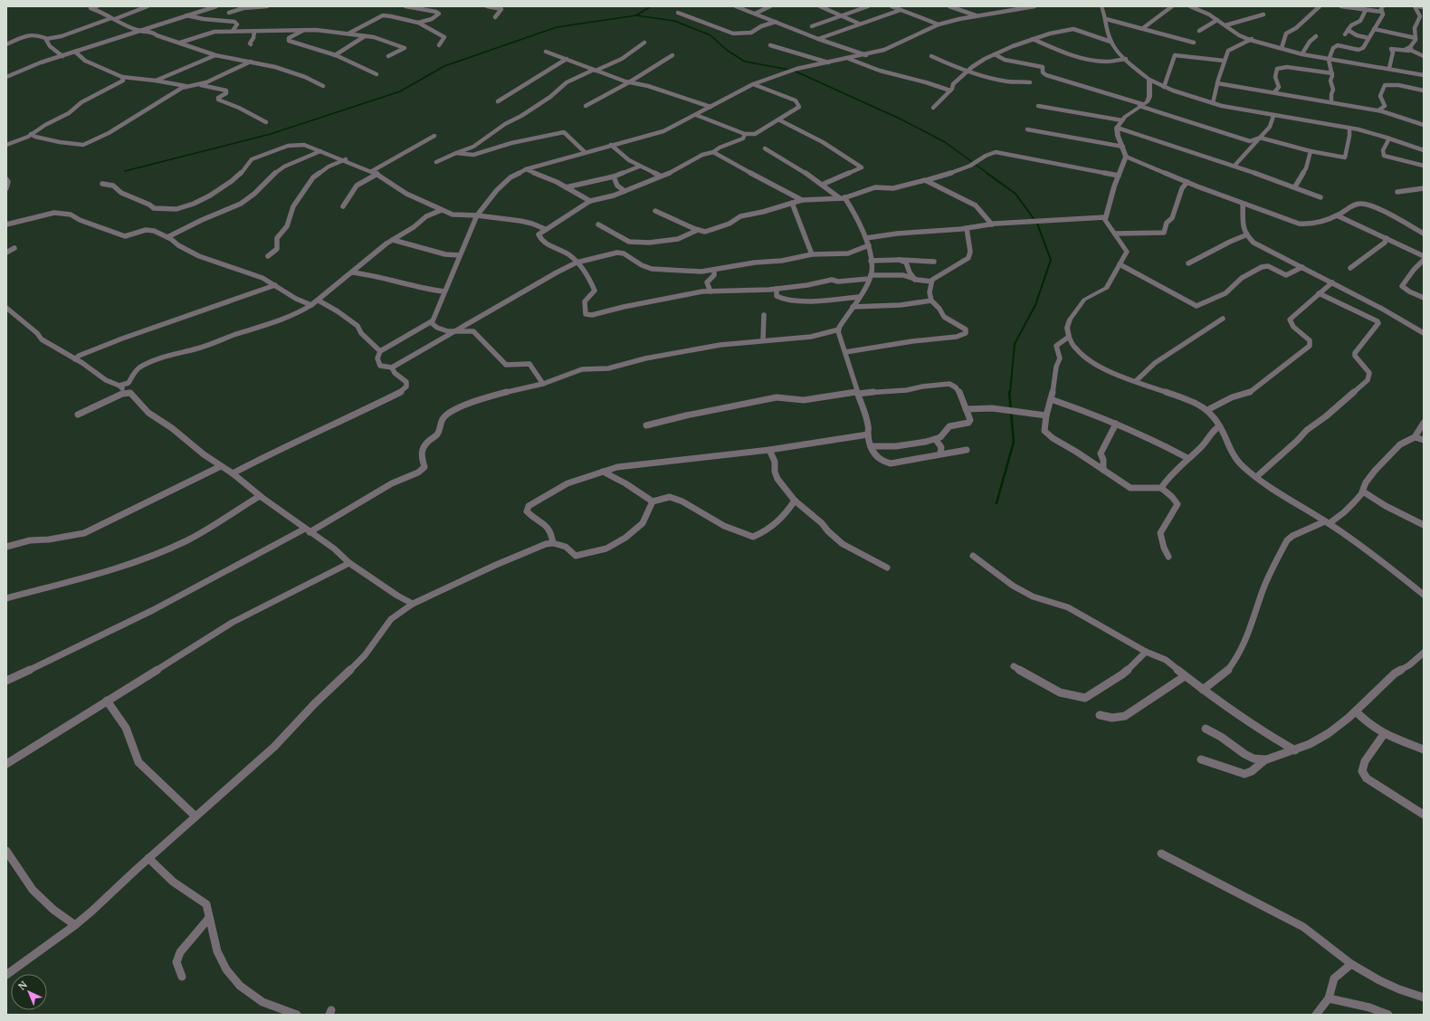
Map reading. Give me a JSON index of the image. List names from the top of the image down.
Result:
{
  "north": "top left"
}
